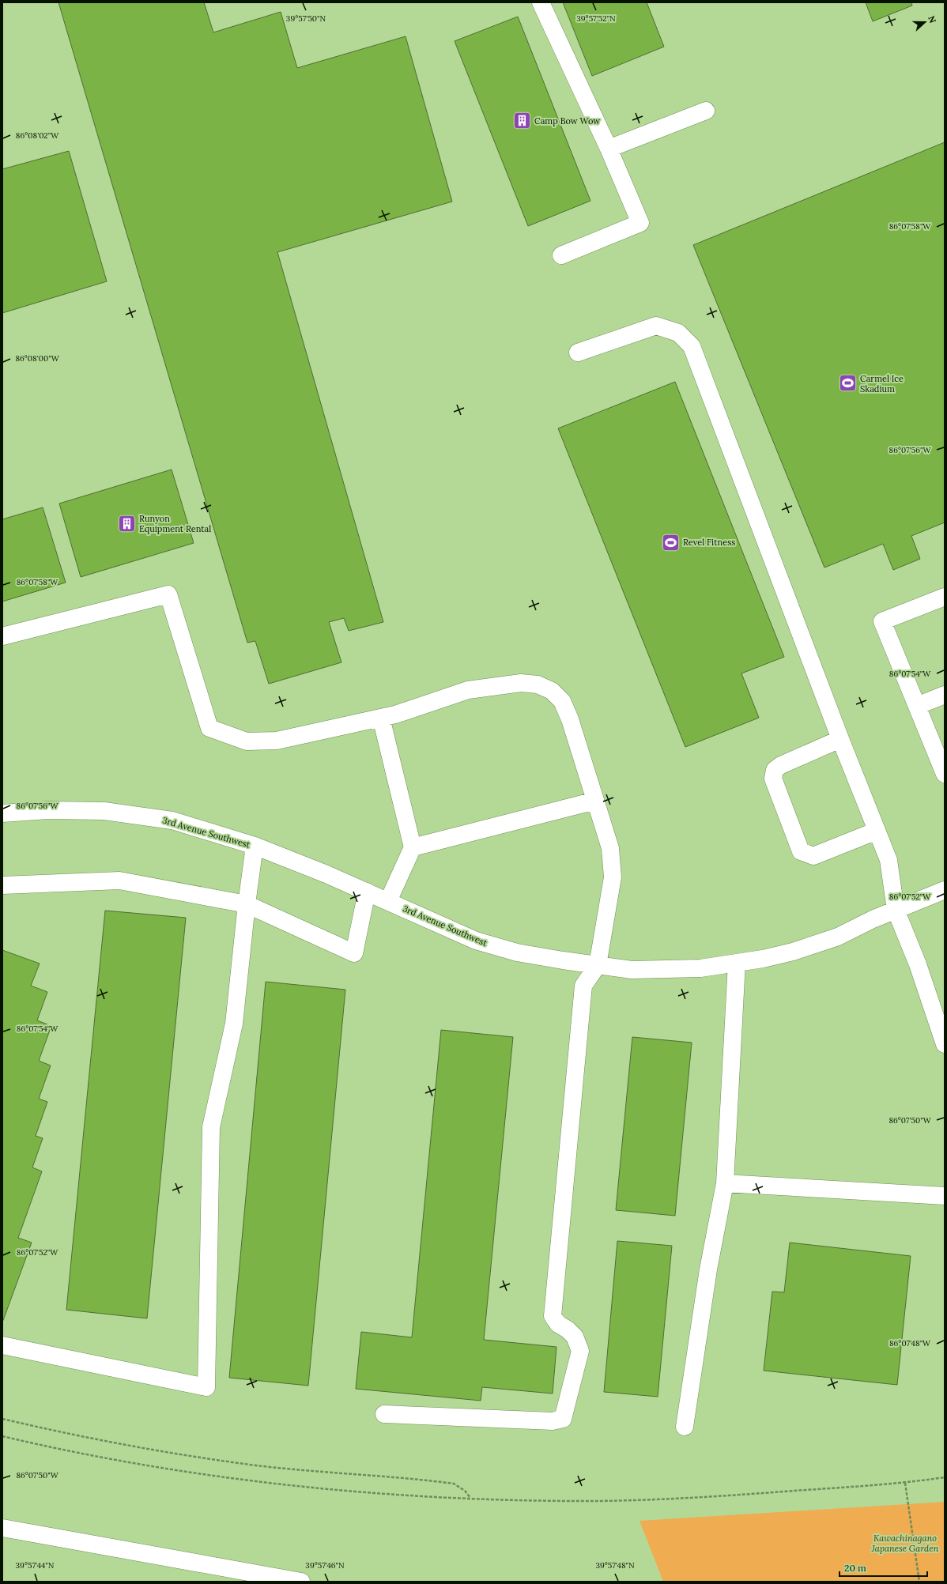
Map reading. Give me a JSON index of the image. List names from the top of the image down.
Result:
{
  "streets": {
    "street": ["3rd Avenue Southwest"]
  },
  "parks": ["Kawachinagano Japanese Garden"],
  "places": {
    "building": ["Camp Bow Wow", "Runyon Equipment Rental"],
    "sports": ["Carmel Ice Skadium", "Revel Fitness"]
  },
  "scale_bar": "20 m",
  "north": "right",
  "coordinates": [
    "39°57'50\"N",
    "39°57'52\"N",
    "86°08'02\"W",
    "86°07'58\"W",
    "86°08'00\"W",
    "86°07'56\"W",
    "86°07'54\"W",
    "86°07'52\"W",
    "86°07'50\"W",
    "86°07'48\"W",
    "39°57'44\"N",
    "39°57'46\"N",
    "39°57'48\"N"
  ]
}
